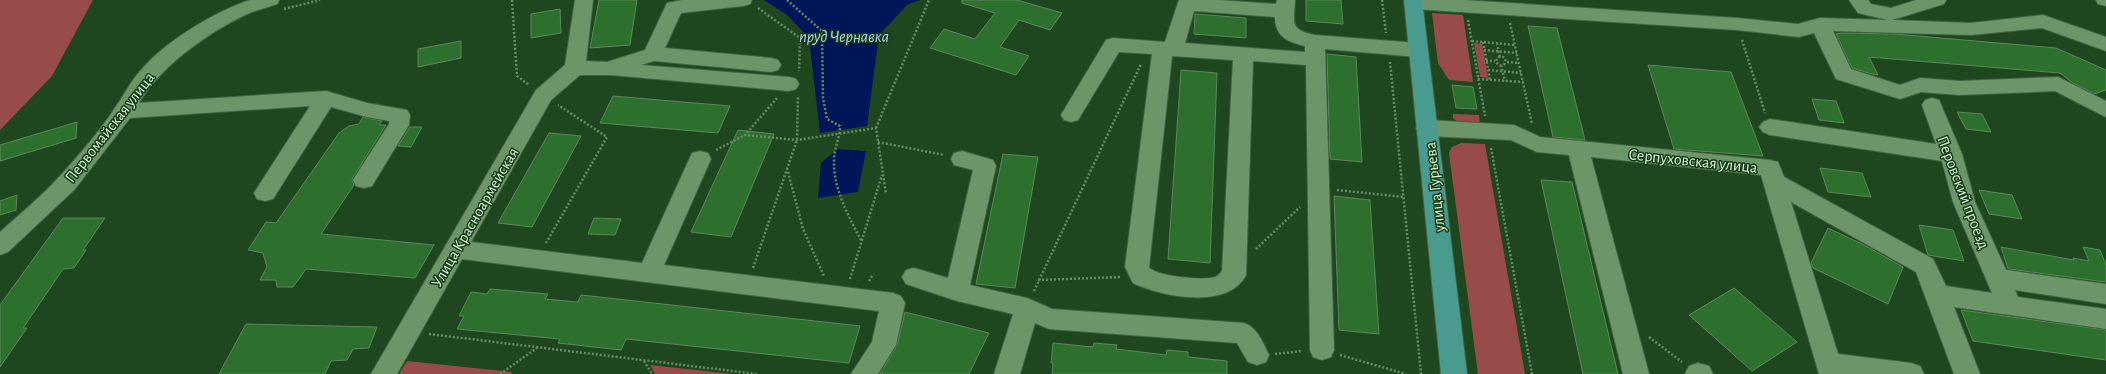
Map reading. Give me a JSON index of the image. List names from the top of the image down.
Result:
{
  "streets": {
    "main road": ["улица Гурьева"],
    "street": [
      "Первомайская улица",
      "Серпуховская улица",
      "Перовский проезд",
      "Улица Красноармейская"
    ]
  },
  "crossings": [
    ["Серпуховская улица", "улица Гурьева"]
  ],
  "water": ["пруд Чернавка"]
}
